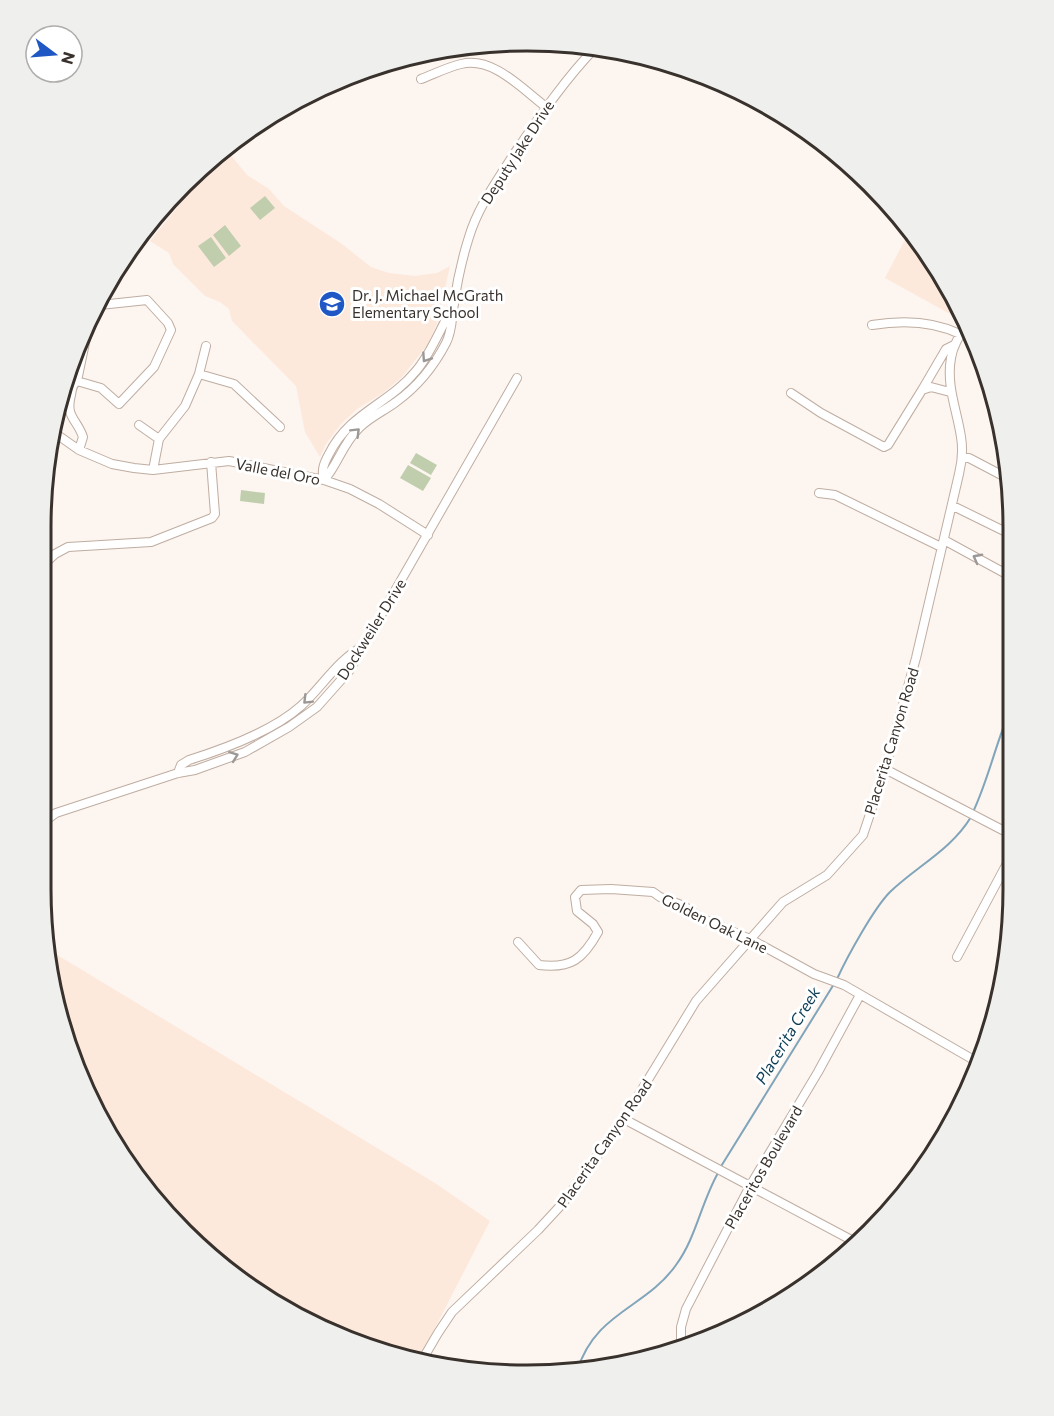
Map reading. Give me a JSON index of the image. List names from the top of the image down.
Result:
{
  "streets": {
    "street": [
      "Deputy Jake Drive",
      "Valle del Oro",
      "Dockweiler Drive",
      "Placerita Canyon Road",
      "Golden Oak Lane",
      "Placeritos Boulevard"
    ]
  },
  "crossings": [
    ["Deputy Jake Drive", "Valle del Oro"],
    ["Valle del Oro", "Dockweiler Drive"],
    ["Placerita Canyon Road", "Golden Oak Lane"],
    ["Golden Oak Lane", "Placeritos Boulevard"]
  ],
  "water": ["Placerita Creek"],
  "places": {
    "school or university": ["Dr. J. Michael McGrath Elementary School"]
  },
  "north": "right"
}
